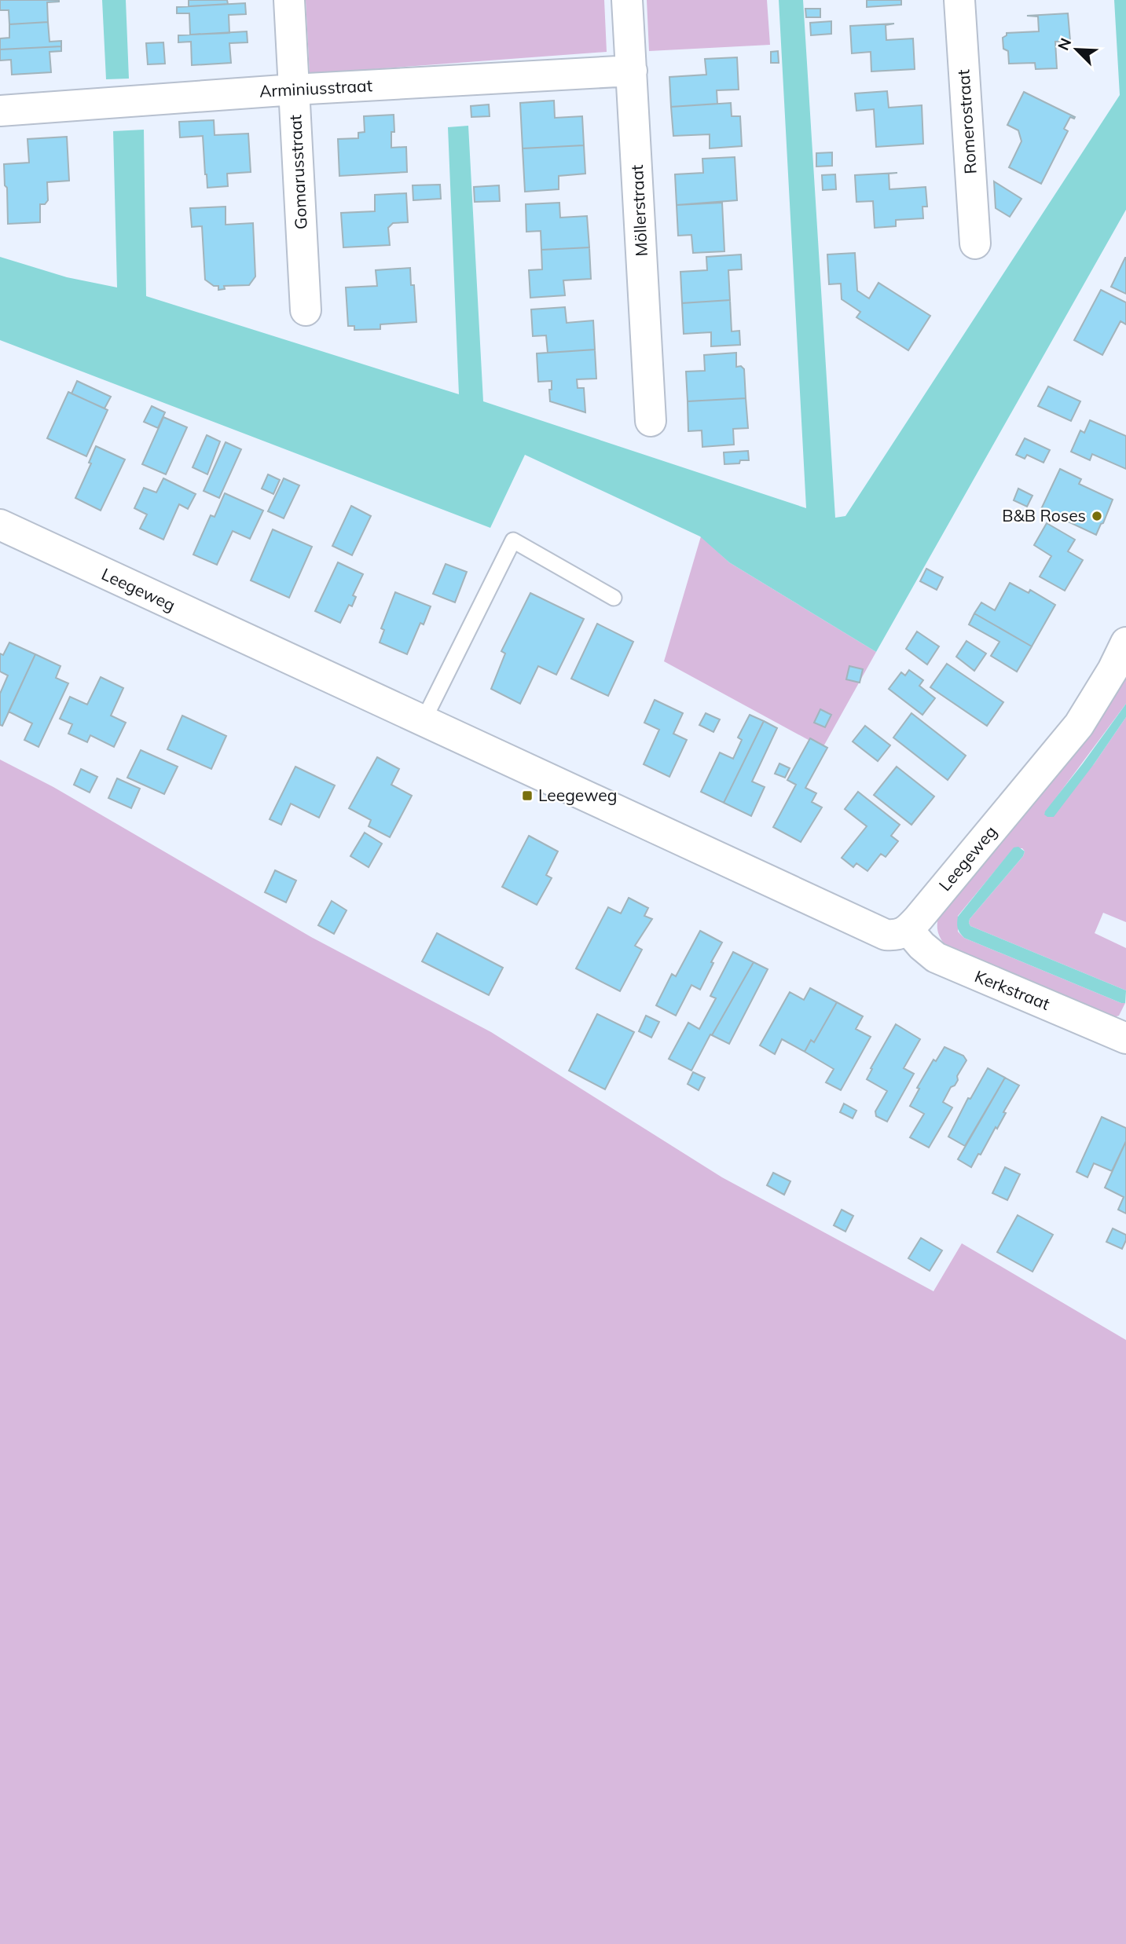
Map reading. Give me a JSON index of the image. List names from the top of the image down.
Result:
{
  "streets": {
    "street": [
      "Arminiusstraat",
      "Romerostraat",
      "Gomarusstraat",
      "Möllerstraat",
      "Leegeweg",
      "Kerkstraat"
    ]
  },
  "crossings": [
    ["Arminiusstraat", "Gomarusstraat"],
    ["Arminiusstraat", "Möllerstraat"],
    ["Leegeweg", "Kerkstraat"]
  ],
  "places": {
    "other": ["B&B Roses"],
    "transit": ["Leegeweg"]
  },
  "north": "top left"
}
